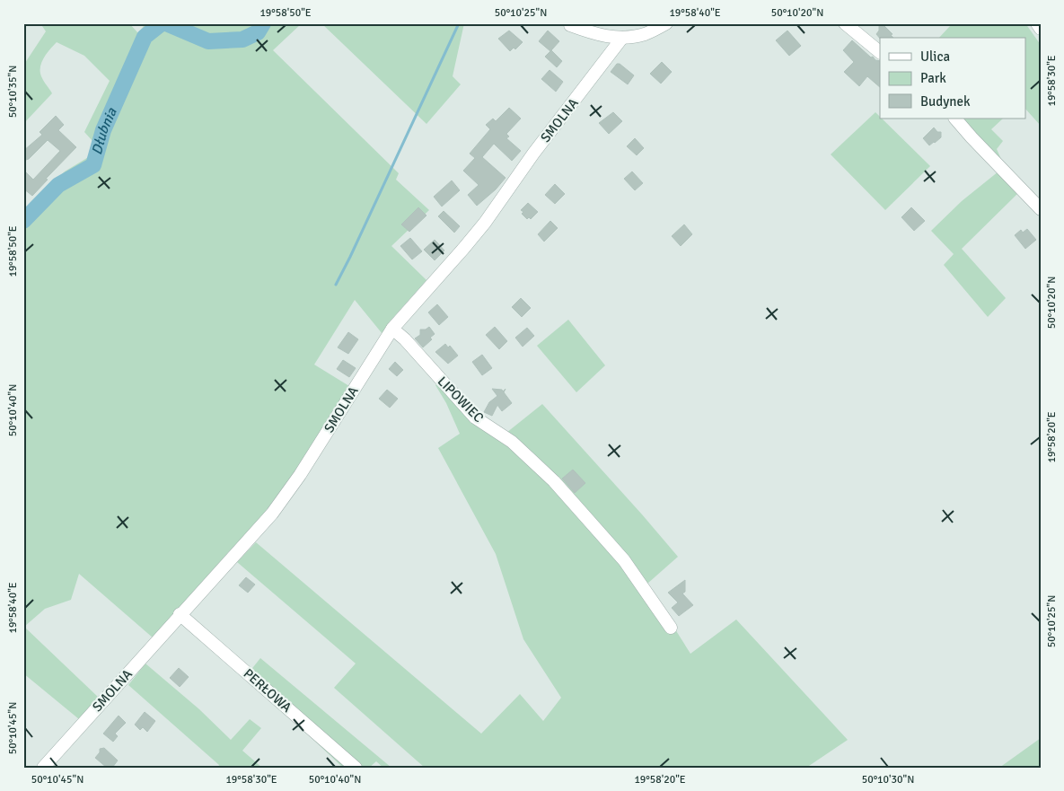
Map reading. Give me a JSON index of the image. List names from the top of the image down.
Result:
{
  "streets": {
    "street": ["SMOLNA", "LIPOWIEC", "PERŁOWA"]
  },
  "crossings": [
    ["SMOLNA", "LIPOWIEC"],
    ["SMOLNA", "PERŁOWA"]
  ],
  "water": ["Dłubnia"],
  "legend": ["Ulica", "Park", "Budynek"],
  "coordinates": [
    "19°58'50\"E",
    "50°10'25\"N",
    "19°58'40\"E",
    "50°10'20\"N",
    "19°58'30\"E",
    "50°10'35\"N",
    "50°10'40\"N",
    "19°58'20\"E",
    "50°10'45\"N",
    "50°10'30\"N"
  ]
}
